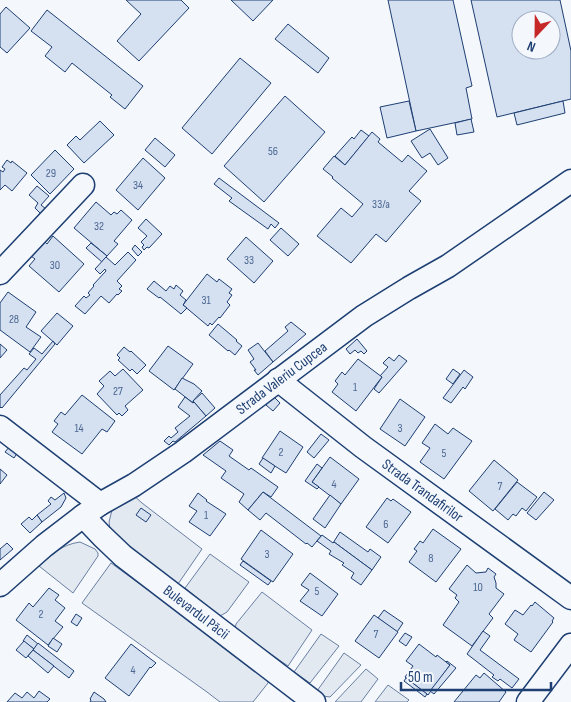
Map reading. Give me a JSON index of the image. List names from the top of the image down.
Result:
{
  "streets": {
    "street": ["Strada Valeriu Cupcea", "Strada Trandafirilor", "Bulevardul Păcii"]
  },
  "crossings": [
    ["Strada Valeriu Cupcea", "Strada Trandafirilor"],
    ["Strada Valeriu Cupcea", "Bulevardul Păcii"]
  ],
  "house_numbers": [
    "56",
    "29",
    "34",
    "33/a",
    "32",
    "33",
    "30",
    "31",
    "28",
    "1",
    "27",
    "14",
    "3",
    "2",
    "5",
    "4",
    "7",
    "1",
    "6",
    "3",
    "8",
    "10",
    "5",
    "2",
    "7",
    "4"
  ],
  "scale_bar": "50 m",
  "north": "bottom"
}
